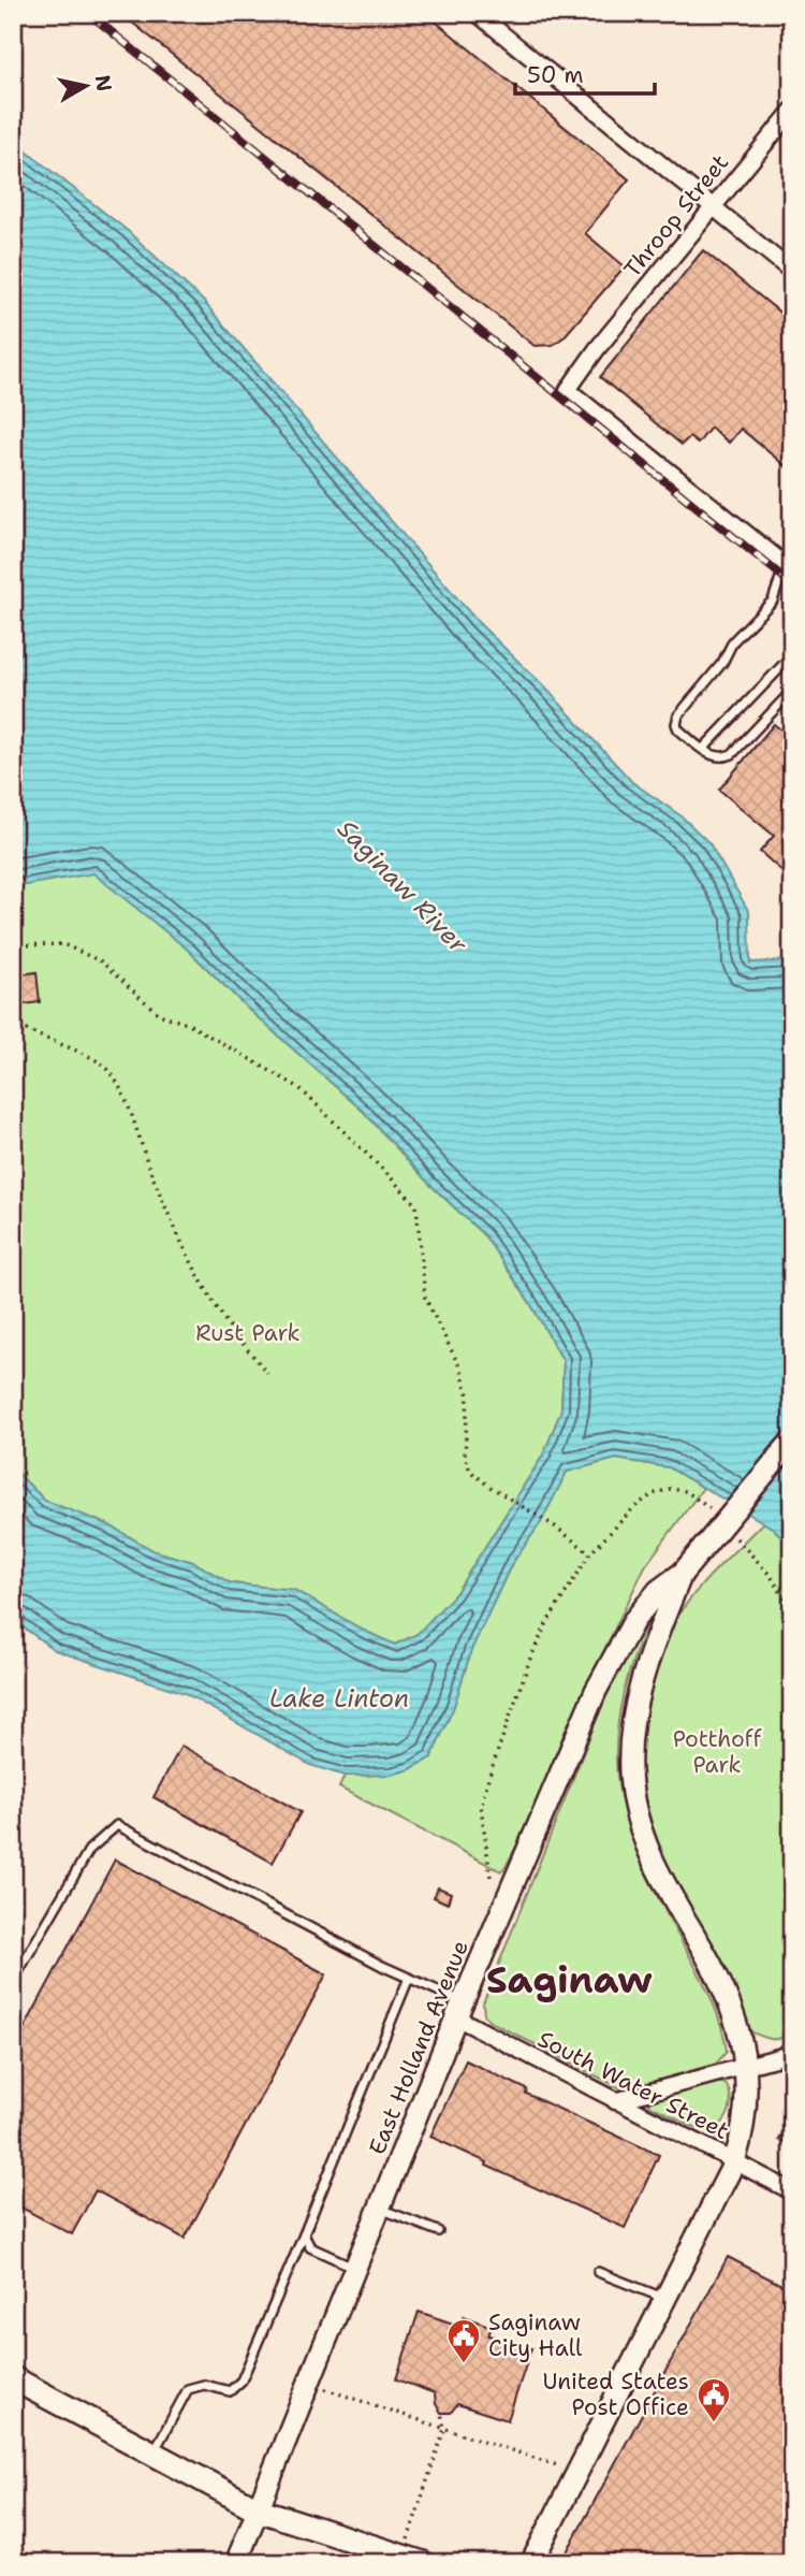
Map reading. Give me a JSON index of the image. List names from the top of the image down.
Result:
{
  "streets": {
    "main road": ["East Holland Avenue"],
    "street": ["Throop Street", "South Water Street"]
  },
  "crossings": [
    ["East Holland Avenue", "South Water Street"]
  ],
  "districts": ["Saginaw"],
  "water": ["Saginaw River", "Lake Linton"],
  "parks": ["Rust Park", "Potthoff Park"],
  "places": {
    "public building": ["Saginaw City Hall", "United States Post Office"]
  },
  "scale_bar": "50 m",
  "north": "right"
}
